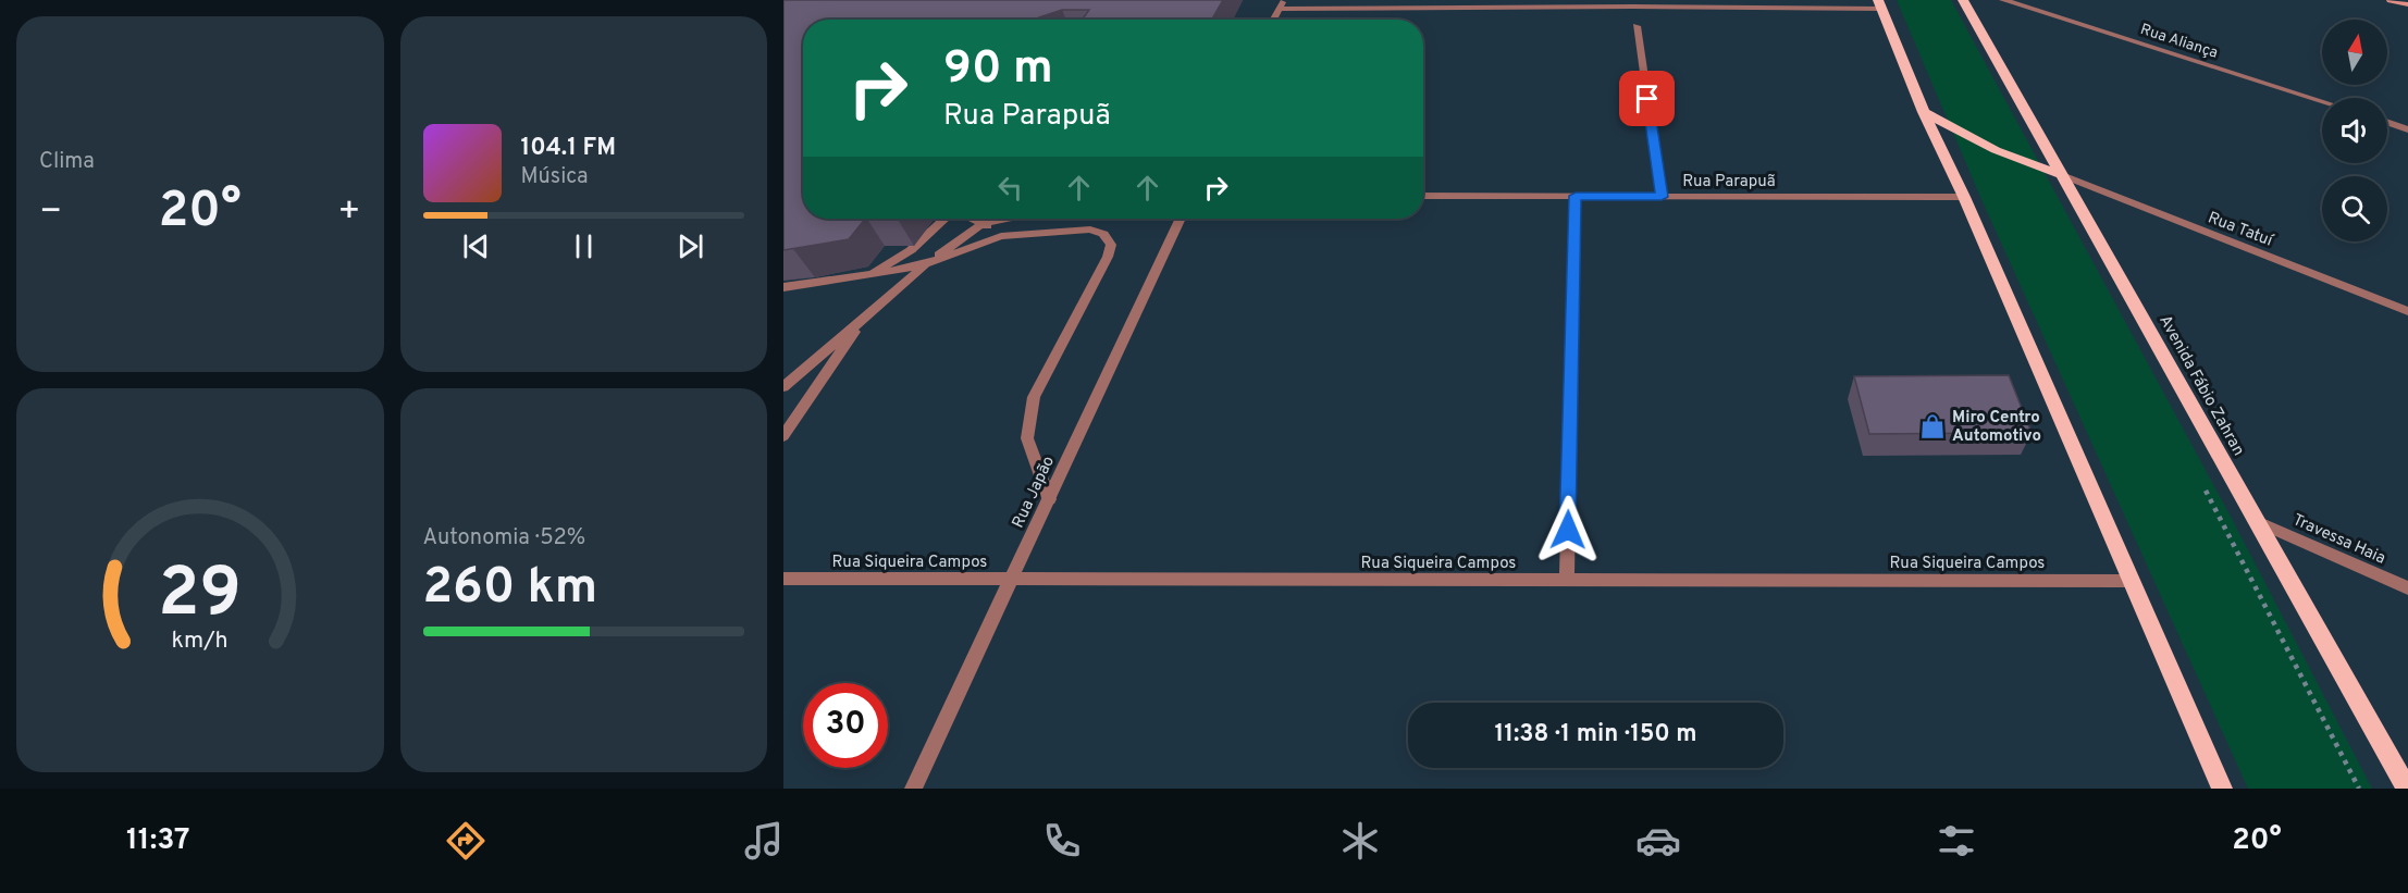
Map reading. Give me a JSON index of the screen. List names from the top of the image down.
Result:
{
  "streets": {
    "main road": ["Avenida Fábio Zahran"],
    "street": [
      "Rua Aliança",
      "Rua Parapuã",
      "Rua Tatuí",
      "Rua Japão",
      "Travessa Haia",
      "Rua Siqueira Campos"
    ]
  },
  "crossings": [
    ["Rua Tatuí", "Avenida Fábio Zahran"],
    ["Avenida Fábio Zahran", "Travessa Haia"],
    ["Rua Japão", "Rua Siqueira Campos"]
  ],
  "places": {
    "shop": ["Miro Centro Automotivo"]
  },
  "north": "top",
  "page": {
    "tile": [
      "Clima",
      ["Autonomia · 52%", "260 km"]
    ],
    "turn": ["90 m", "Rua Parapuã"],
    "song": ["104.1 FM", "Música"],
    "heat": ["−", "20°", "+"],
    "limit": "30",
    "trip": "11:38 · 1 min · 150 m",
    "tabs": ["11:37", "20°"],
    "gauge": ["29", "km/h"]
  }
}
